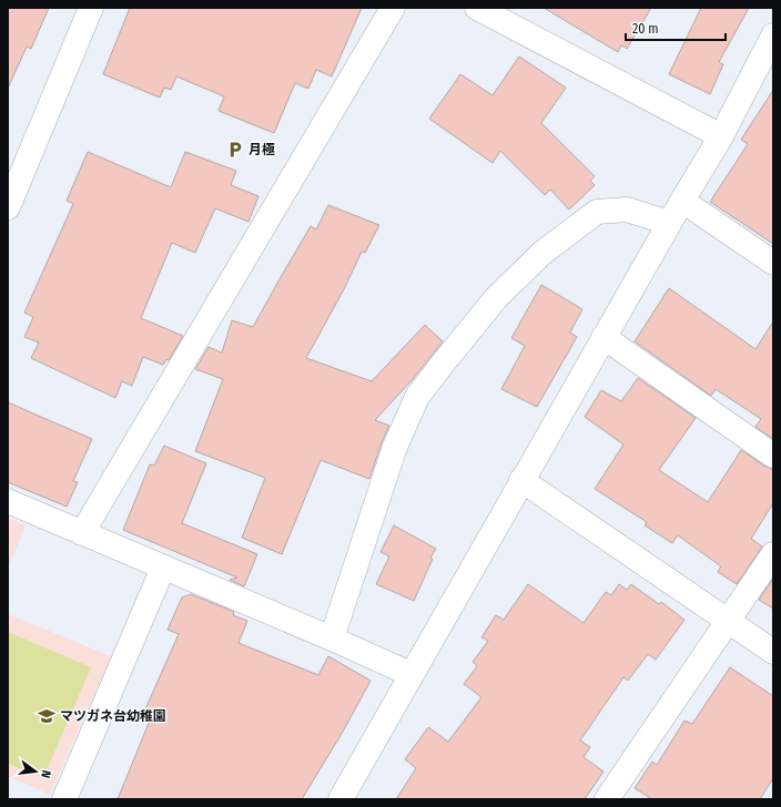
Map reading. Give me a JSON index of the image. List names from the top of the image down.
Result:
{
  "places": {
    "parking": ["月極"],
    "school or university": ["マツガネ台幼稚園"]
  },
  "scale_bar": "20 m",
  "north": "right"
}
